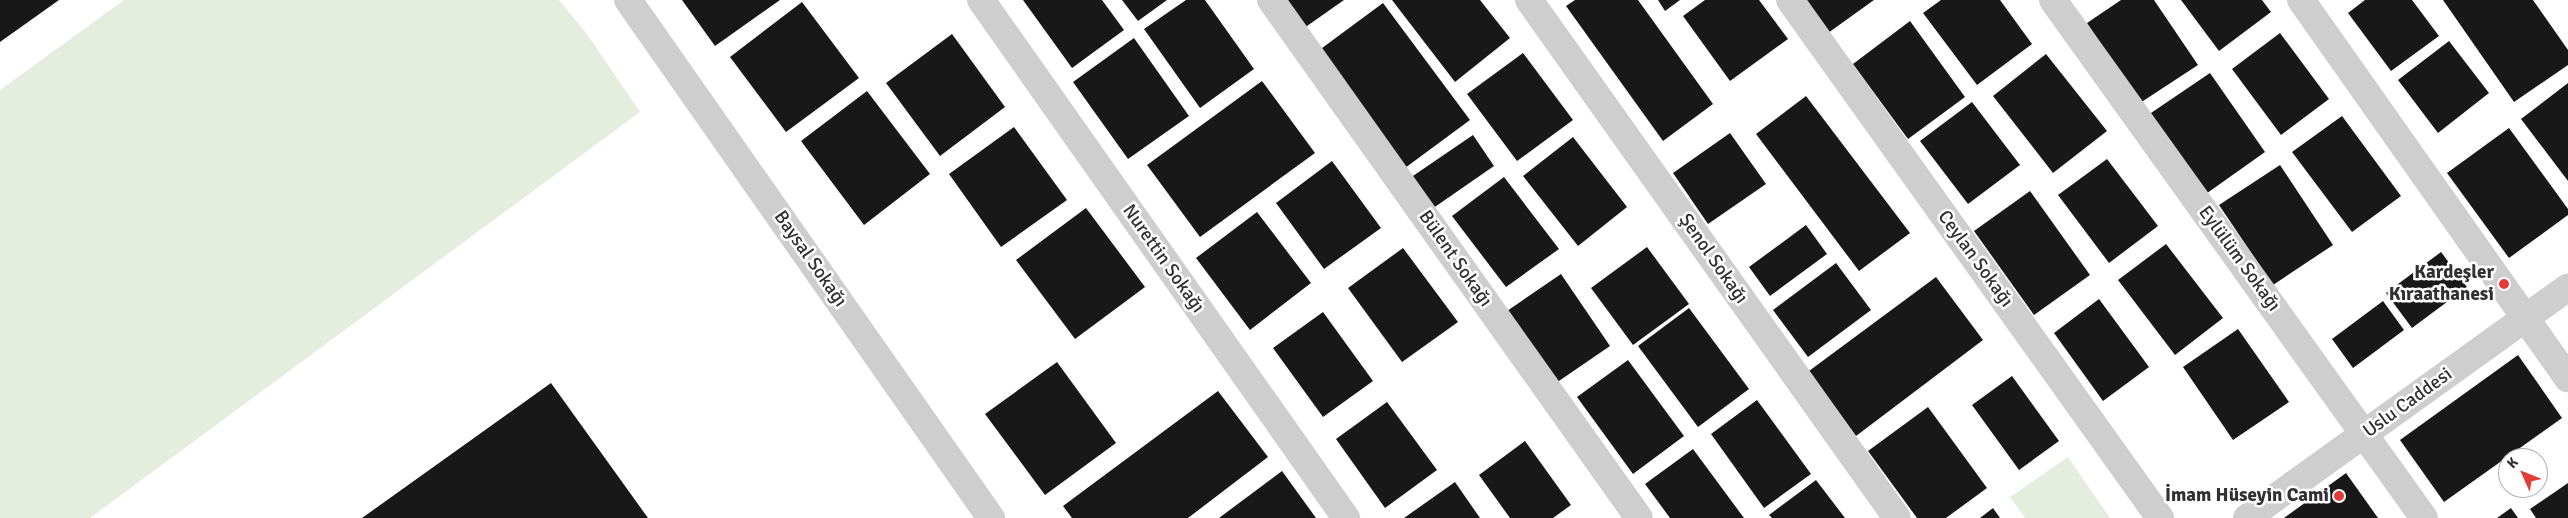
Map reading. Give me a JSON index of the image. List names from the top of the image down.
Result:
{
  "streets": {
    "street": [
      "Baysal Sokağı",
      "Nurettin Sokağı",
      "Bülent Sokağı",
      "Şenol Sokağı",
      "Ceylan Sokağı",
      "Eylülüm Sokağı",
      "Uslu Caddesi"
    ]
  },
  "crossings": [
    ["Eylülüm Sokağı", "Uslu Caddesi"]
  ],
  "places": ["Kardeşler Kıraathanesi", "İmam Hüseyin Cami"],
  "north": "top left"
}
